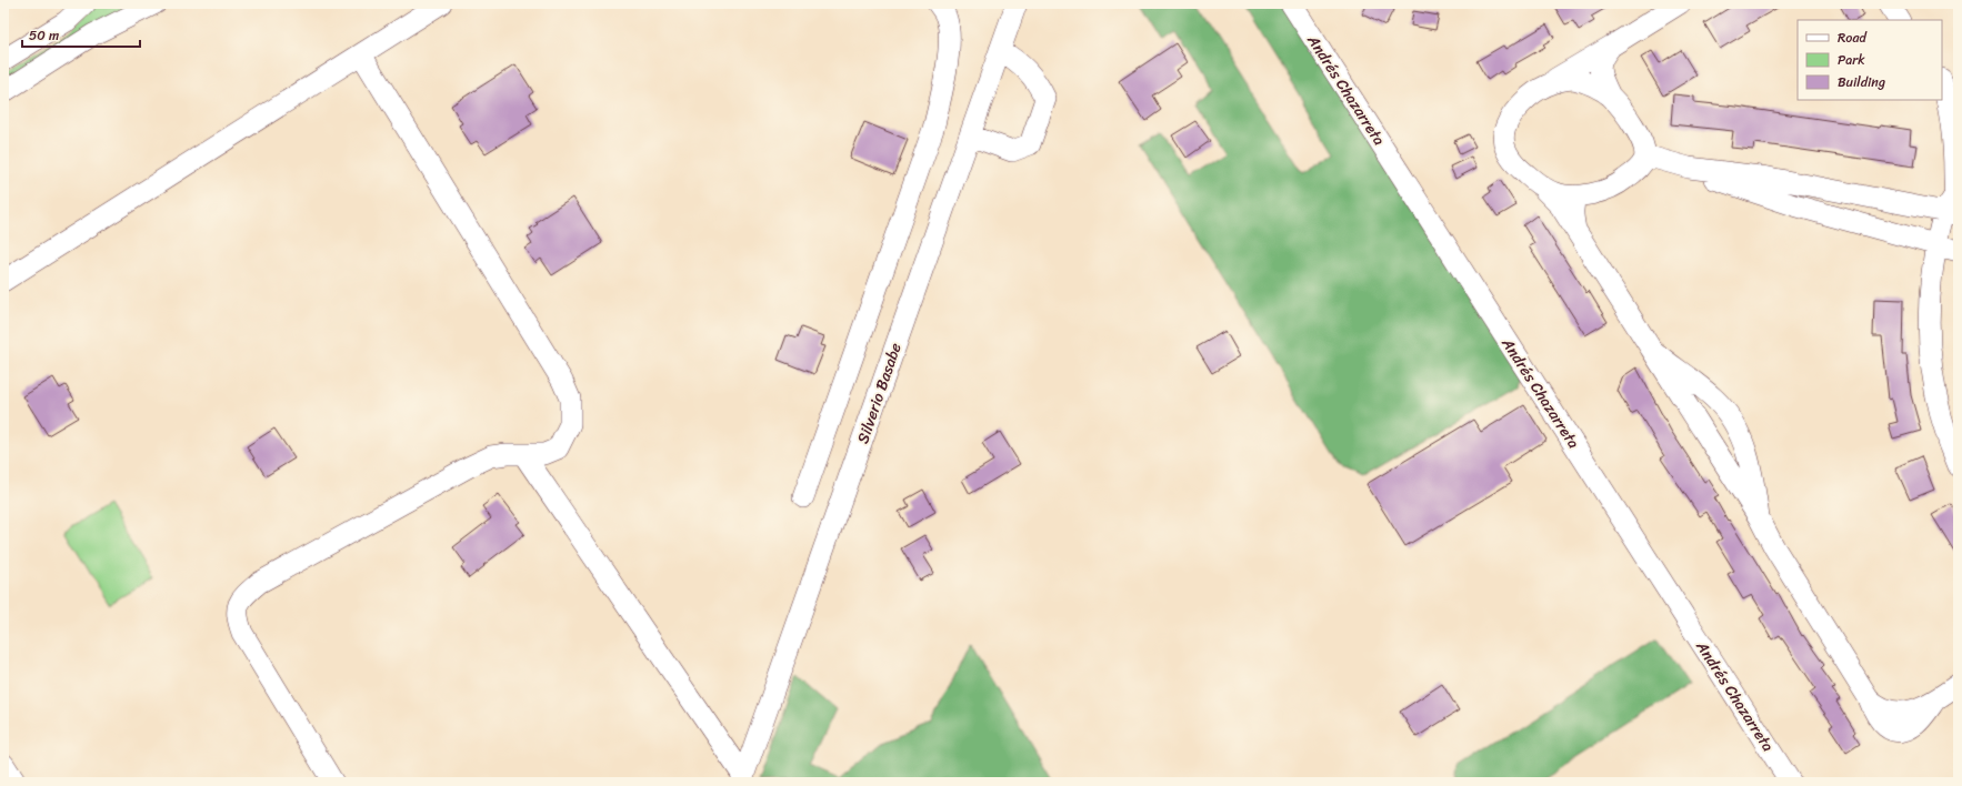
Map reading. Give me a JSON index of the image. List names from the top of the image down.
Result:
{
  "streets": {
    "street": ["Andrés Chazarreta", "Silverio Basabe"]
  },
  "legend": ["Road", "Park", "Building"],
  "scale_bar": "50 m"
}
